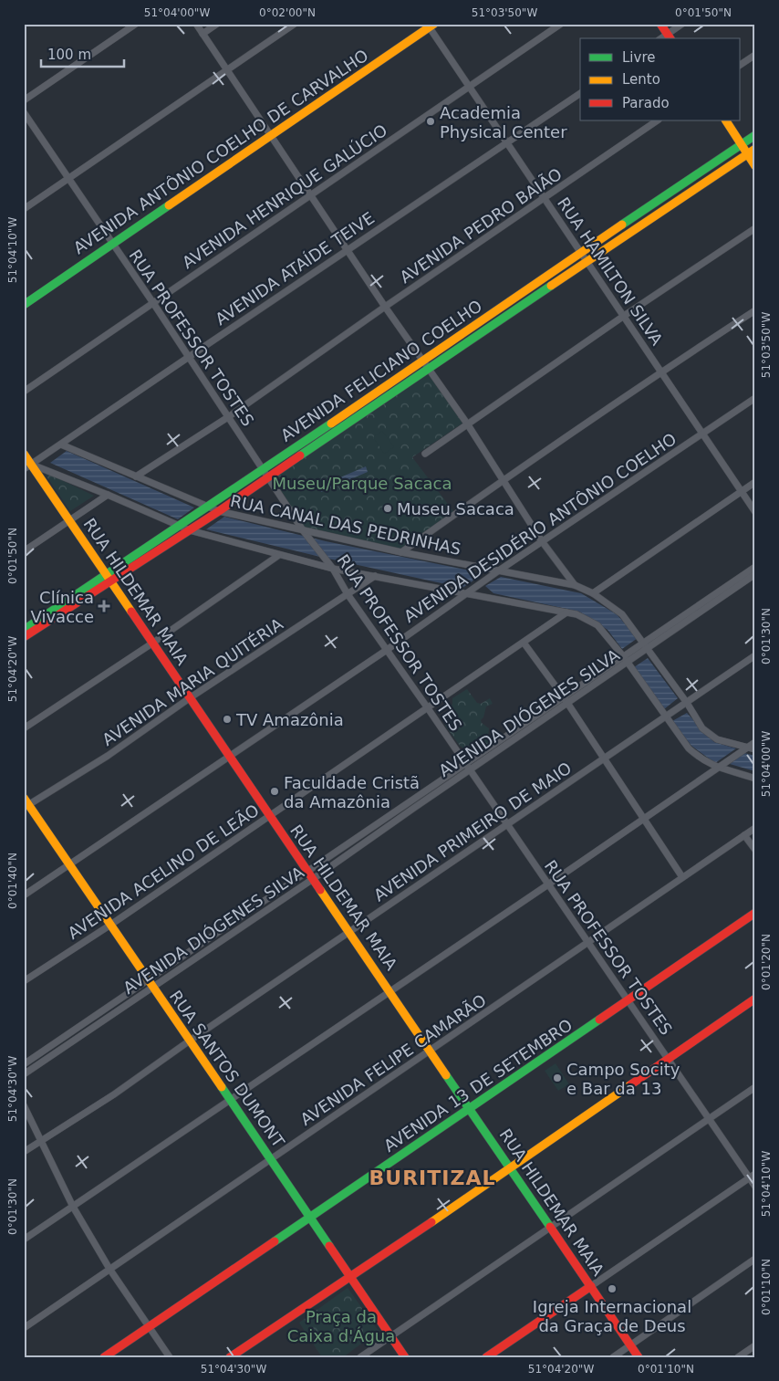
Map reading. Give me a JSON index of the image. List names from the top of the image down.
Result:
{
  "streets": {
    "street": [
      "AVENIDA ANTÔNIO COELHO DE CARVALHO",
      "AVENIDA HENRIQUE GALÚCIO",
      "AVENIDA PEDRO BAIÃO",
      "AVENIDA ATAÍDE TEIVE",
      "RUA HAMILTON SILVA",
      "RUA PROFESSOR TOSTES",
      "AVENIDA FELICIANO COELHO",
      "RUA CANAL DAS PEDRINHAS",
      "AVENIDA DESIDÉRIO ANTÔNIO COELHO",
      "RUA HILDEMAR MAIA",
      "AVENIDA MARIA QUITÉRIA",
      "AVENIDA DIÓGENES SILVA",
      "AVENIDA PRIMEIRO DE MAIO",
      "AVENIDA ACELINO DE LEÃO",
      "AVENIDA FELIPE CAMARÃO",
      "RUA SANTOS DUMONT",
      "AVENIDA 13 DE SETEMBRO"
    ]
  },
  "crossings": [
    ["AVENIDA ANTÔNIO COELHO DE CARVALHO", "RUA HAMILTON SILVA"],
    ["AVENIDA ANTÔNIO COELHO DE CARVALHO", "RUA PROFESSOR TOSTES"],
    ["AVENIDA HENRIQUE GALÚCIO", "RUA HAMILTON SILVA"],
    ["AVENIDA HENRIQUE GALÚCIO", "RUA PROFESSOR TOSTES"],
    ["AVENIDA PEDRO BAIÃO", "RUA HAMILTON SILVA"],
    ["AVENIDA PEDRO BAIÃO", "RUA PROFESSOR TOSTES"],
    ["AVENIDA PEDRO BAIÃO", "RUA CANAL DAS PEDRINHAS"],
    ["AVENIDA ATAÍDE TEIVE", "RUA HAMILTON SILVA"],
    ["AVENIDA ATAÍDE TEIVE", "RUA PROFESSOR TOSTES"],
    ["AVENIDA ATAÍDE TEIVE", "RUA CANAL DAS PEDRINHAS"],
    ["AVENIDA ATAÍDE TEIVE", "RUA HILDEMAR MAIA"],
    ["RUA HAMILTON SILVA", "AVENIDA FELICIANO COELHO"],
    ["RUA HAMILTON SILVA", "AVENIDA DESIDÉRIO ANTÔNIO COELHO"],
    ["RUA PROFESSOR TOSTES", "AVENIDA FELICIANO COELHO"],
    ["RUA PROFESSOR TOSTES", "RUA CANAL DAS PEDRINHAS"],
    ["RUA PROFESSOR TOSTES", "AVENIDA DESIDÉRIO ANTÔNIO COELHO"],
    ["RUA PROFESSOR TOSTES", "AVENIDA MARIA QUITÉRIA"],
    ["RUA PROFESSOR TOSTES", "AVENIDA DIÓGENES SILVA"],
    ["RUA PROFESSOR TOSTES", "AVENIDA PRIMEIRO DE MAIO"],
    ["RUA PROFESSOR TOSTES", "AVENIDA ACELINO DE LEÃO"],
    ["RUA PROFESSOR TOSTES", "AVENIDA FELIPE CAMARÃO"],
    ["RUA PROFESSOR TOSTES", "AVENIDA 13 DE SETEMBRO"],
    ["AVENIDA FELICIANO COELHO", "RUA CANAL DAS PEDRINHAS"],
    ["AVENIDA FELICIANO COELHO", "RUA HILDEMAR MAIA"],
    ["RUA CANAL DAS PEDRINHAS", "AVENIDA DESIDÉRIO ANTÔNIO COELHO"],
    ["RUA CANAL DAS PEDRINHAS", "AVENIDA DIÓGENES SILVA"],
    ["RUA CANAL DAS PEDRINHAS", "AVENIDA PRIMEIRO DE MAIO"],
    ["AVENIDA DESIDÉRIO ANTÔNIO COELHO", "RUA HILDEMAR MAIA"],
    ["AVENIDA DESIDÉRIO ANTÔNIO COELHO", "RUA SANTOS DUMONT"],
    ["RUA HILDEMAR MAIA", "AVENIDA MARIA QUITÉRIA"],
    ["RUA HILDEMAR MAIA", "AVENIDA DIÓGENES SILVA"],
    ["RUA HILDEMAR MAIA", "AVENIDA PRIMEIRO DE MAIO"],
    ["RUA HILDEMAR MAIA", "AVENIDA ACELINO DE LEÃO"],
    ["RUA HILDEMAR MAIA", "AVENIDA FELIPE CAMARÃO"],
    ["RUA HILDEMAR MAIA", "AVENIDA 13 DE SETEMBRO"],
    ["AVENIDA MARIA QUITÉRIA", "RUA SANTOS DUMONT"],
    ["AVENIDA DIÓGENES SILVA", "RUA SANTOS DUMONT"],
    ["AVENIDA PRIMEIRO DE MAIO", "RUA SANTOS DUMONT"],
    ["AVENIDA ACELINO DE LEÃO", "RUA SANTOS DUMONT"],
    ["AVENIDA FELIPE CAMARÃO", "RUA SANTOS DUMONT"],
    ["RUA SANTOS DUMONT", "AVENIDA 13 DE SETEMBRO"]
  ],
  "districts": ["BURITIZAL"],
  "parks": ["Museu/Parque Sacaca", "Praça da Caixa d'Água"],
  "places": {
    "other": [
      "Academia Physical Center",
      "Museu Sacaca",
      "TV Amazônia",
      "Faculdade Cristã da Amazônia",
      "Campo Socity e Bar da 13",
      "Igreja Internacional da Graça de Deus"
    ],
    "health": ["Clínica Vivacce"]
  },
  "legend": ["Livre", "Lento", "Parado"],
  "scale_bar": "100 m",
  "coordinates": [
    "51°04'00\"W",
    "0°02'00\"N",
    "51°03'50\"W",
    "0°01'50\"N",
    "51°04'10\"W",
    "0°01'30\"N",
    "51°04'20\"W",
    "0°01'40\"N",
    "0°01'20\"N",
    "51°04'30\"W",
    "0°01'10\"N"
  ]
}
